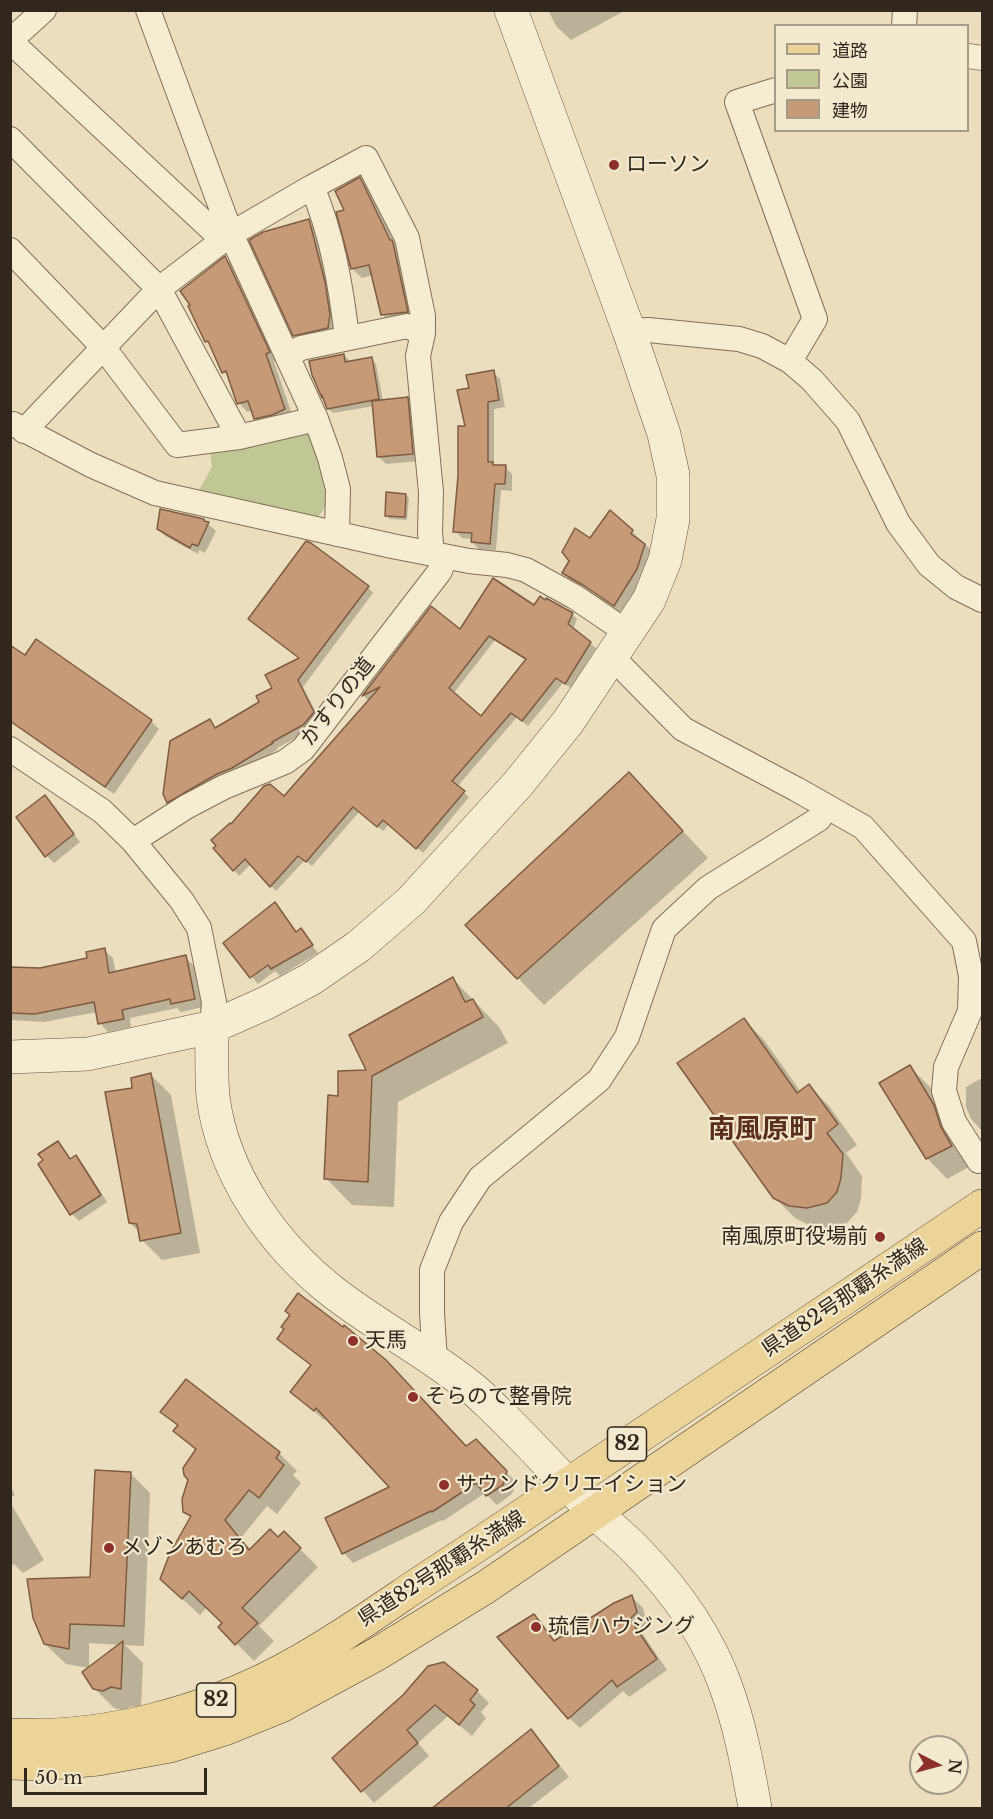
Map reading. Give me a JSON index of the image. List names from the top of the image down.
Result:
{
  "streets": {
    "main road": ["県道82号那覇糸満線", "82"],
    "street": ["かすりの道"]
  },
  "districts": ["南風原町"],
  "places": [
    "ローソン",
    "南風原町役場前",
    "天馬",
    "そらのて整骨院",
    "サウンドクリエイション",
    "メゾンあむろ",
    "琉信ハウジング"
  ],
  "legend": ["道路", "公園", "建物"],
  "scale_bar": "50 m",
  "north": "right"
}
